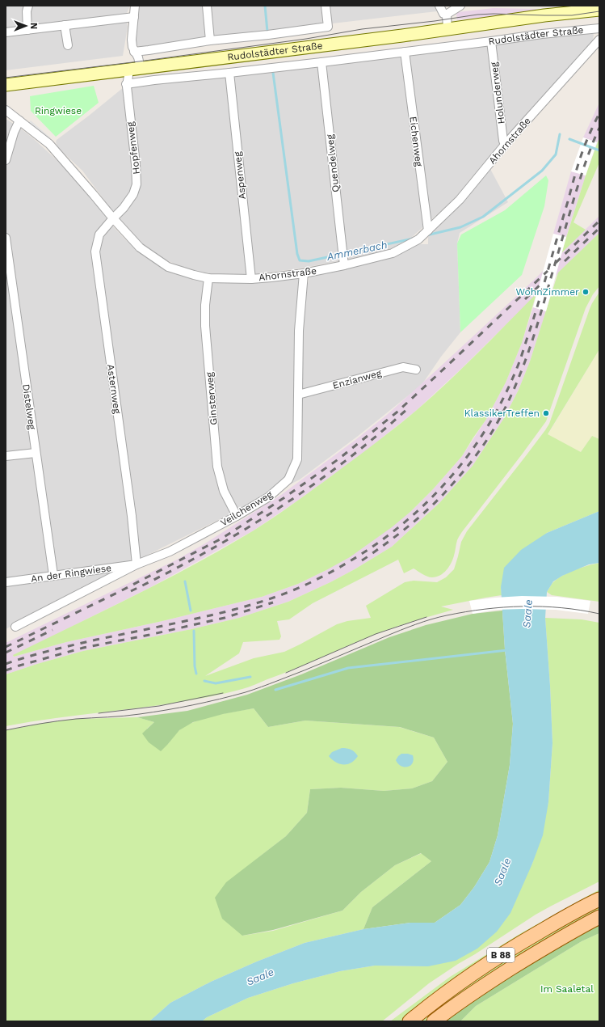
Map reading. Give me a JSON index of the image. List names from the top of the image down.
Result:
{
  "streets": {
    "main road": ["Rudolstädter Straße", "B 88"],
    "street": [
      "Holunderweg",
      "Ahornstraße",
      "Eichenweg",
      "Hopfenweg",
      "Quendelweg",
      "Aspenweg",
      "Enzianweg",
      "Asternweg",
      "Ginsterweg",
      "Distelweg",
      "Veilchenweg",
      "An der Ringwiese"
    ]
  },
  "crossings": [
    ["Rudolstädter Straße", "Holunderweg"],
    ["Rudolstädter Straße", "Eichenweg"],
    ["Rudolstädter Straße", "Hopfenweg"],
    ["Rudolstädter Straße", "Quendelweg"],
    ["Rudolstädter Straße", "Aspenweg"],
    ["Holunderweg", "Ahornstraße"],
    ["Ahornstraße", "Eichenweg"],
    ["Ahornstraße", "Hopfenweg"],
    ["Ahornstraße", "Quendelweg"],
    ["Ahornstraße", "Aspenweg"],
    ["Ahornstraße", "Asternweg"],
    ["Ahornstraße", "Ginsterweg"],
    ["Ahornstraße", "Veilchenweg"],
    ["Hopfenweg", "Asternweg"],
    ["Enzianweg", "Veilchenweg"],
    ["Asternweg", "Veilchenweg"],
    ["Asternweg", "An der Ringwiese"],
    ["Ginsterweg", "Veilchenweg"],
    ["Distelweg", "An der Ringwiese"],
    ["Veilchenweg", "An der Ringwiese"]
  ],
  "water": ["Ammerbach", "Saale"],
  "parks": ["Ringwiese", "Im Saaletal"],
  "places": ["WohnZimmer", "KlassikerTreffen"],
  "north": "right"
}
